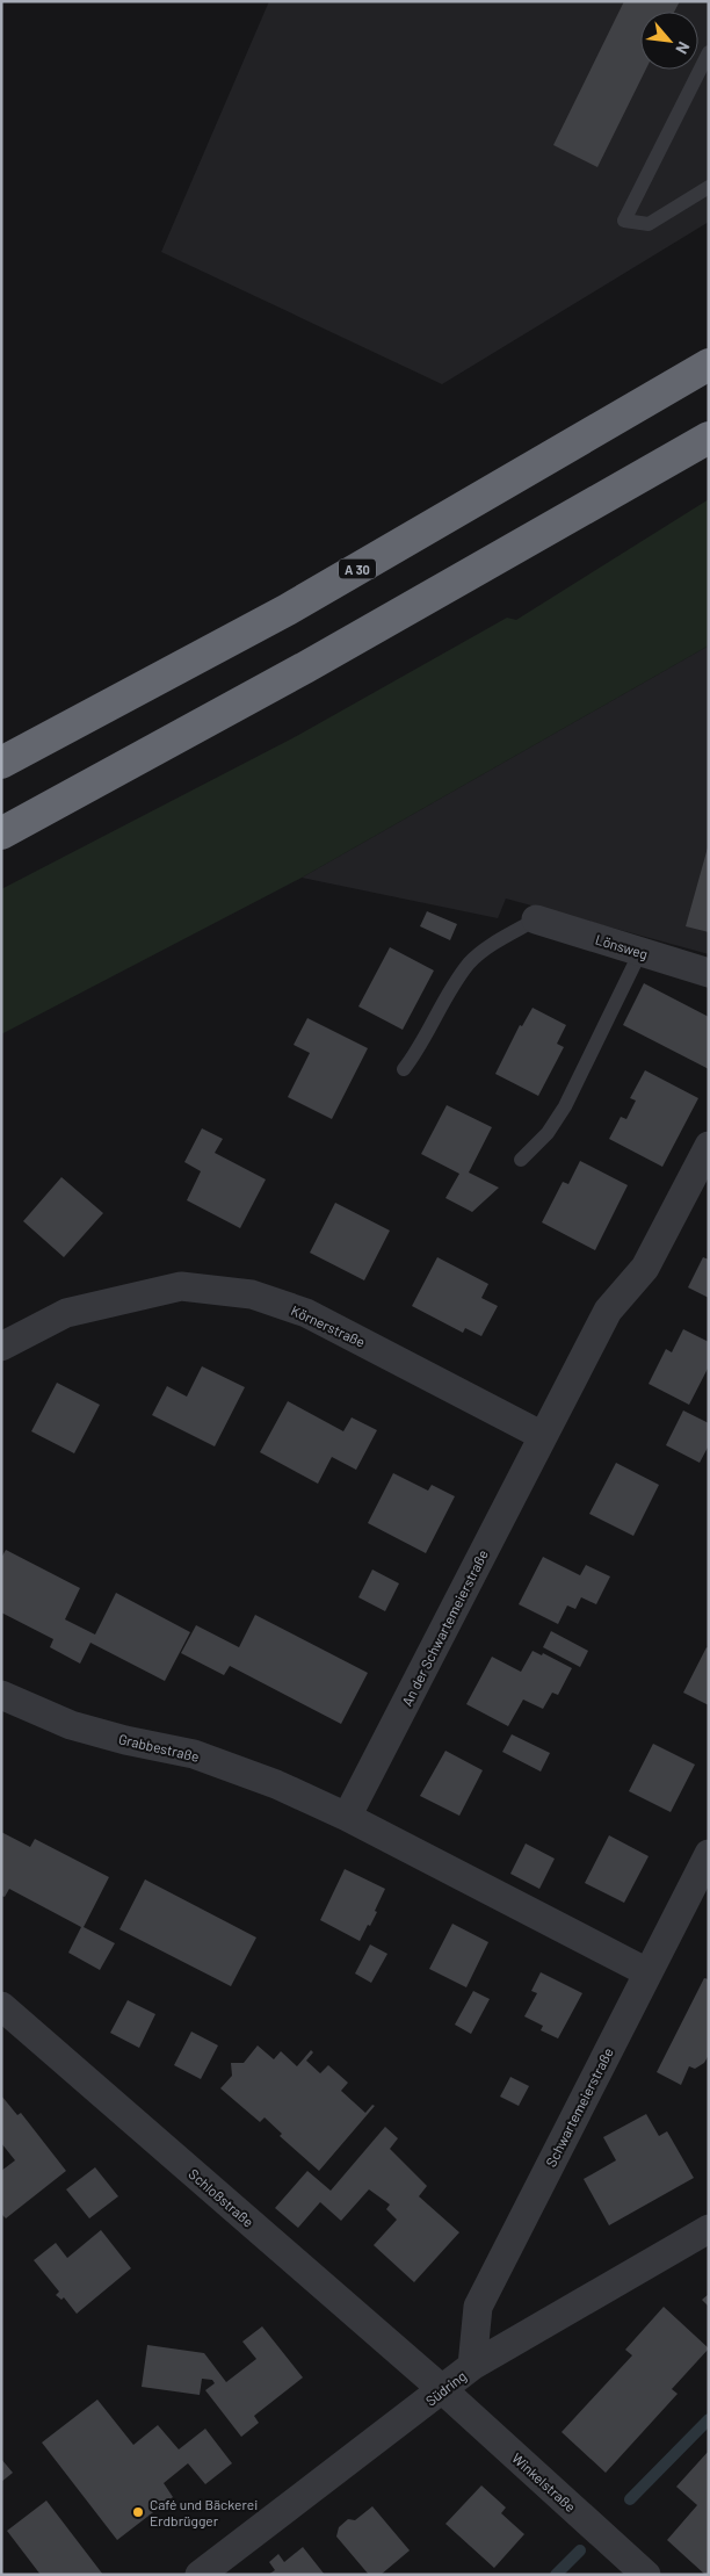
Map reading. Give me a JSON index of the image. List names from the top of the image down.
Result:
{
  "streets": {
    "highway": ["A 30"],
    "street": [
      "Lönsweg",
      "Körnerstraße",
      "An der Schwartemeierstraße",
      "Grabbestraße",
      "Schwartemeierstraße",
      "Schloßstraße",
      "Südring",
      "Winkelstraße"
    ]
  },
  "crossings": [
    ["Körnerstraße", "An der Schwartemeierstraße"],
    ["An der Schwartemeierstraße", "Grabbestraße"],
    ["Schwartemeierstraße", "Südring"],
    ["Schloßstraße", "Südring"],
    ["Schloßstraße", "Winkelstraße"],
    ["Südring", "Winkelstraße"]
  ],
  "places": ["Café und Bäckerei Erdbrügger"],
  "north": "bottom right"
}
